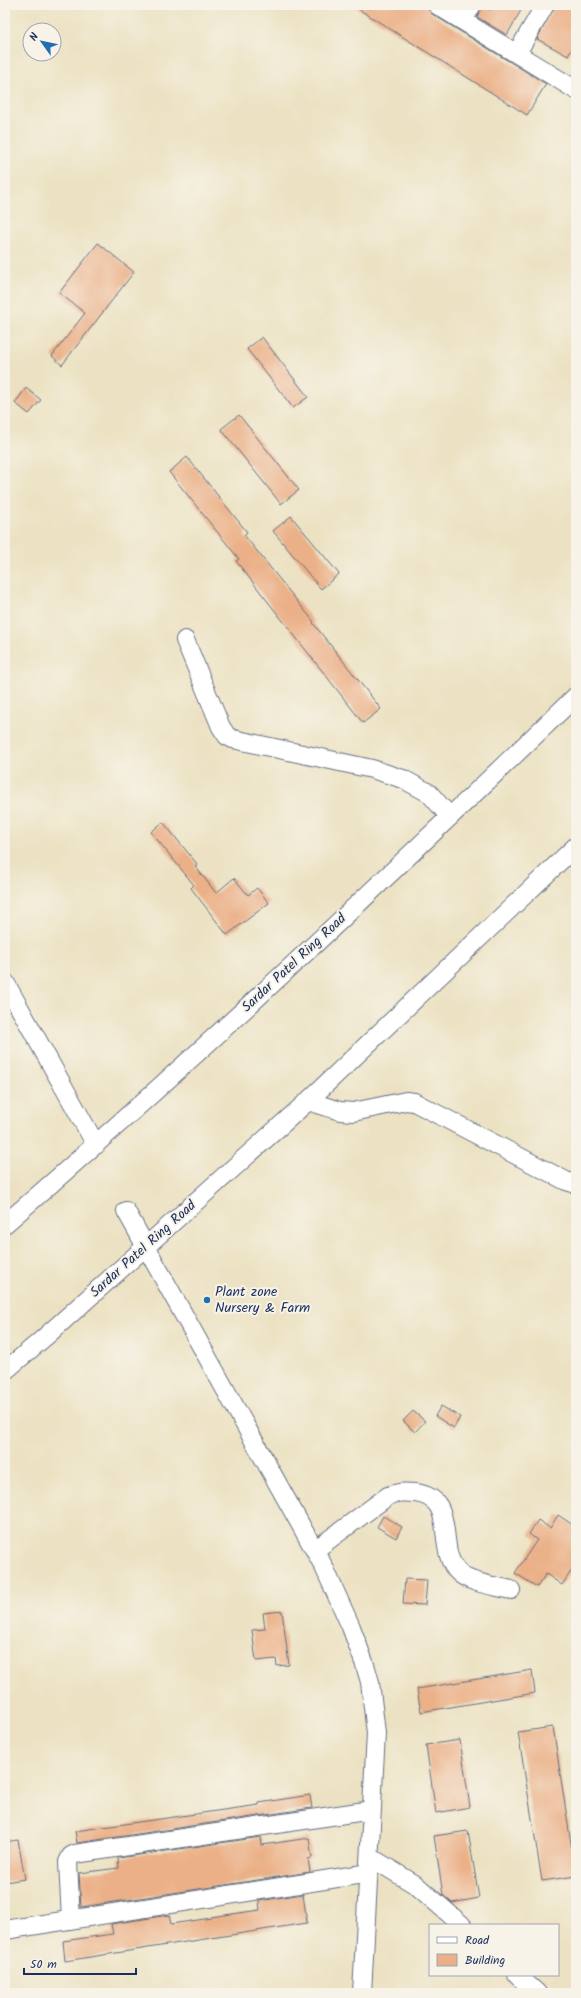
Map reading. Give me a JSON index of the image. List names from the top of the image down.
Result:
{
  "streets": {
    "street": ["Sardar Patel Ring Road"]
  },
  "places": ["Plant zone Nursery & Farm"],
  "legend": ["Road", "Building"],
  "scale_bar": "50 m",
  "north": "top left"
}
